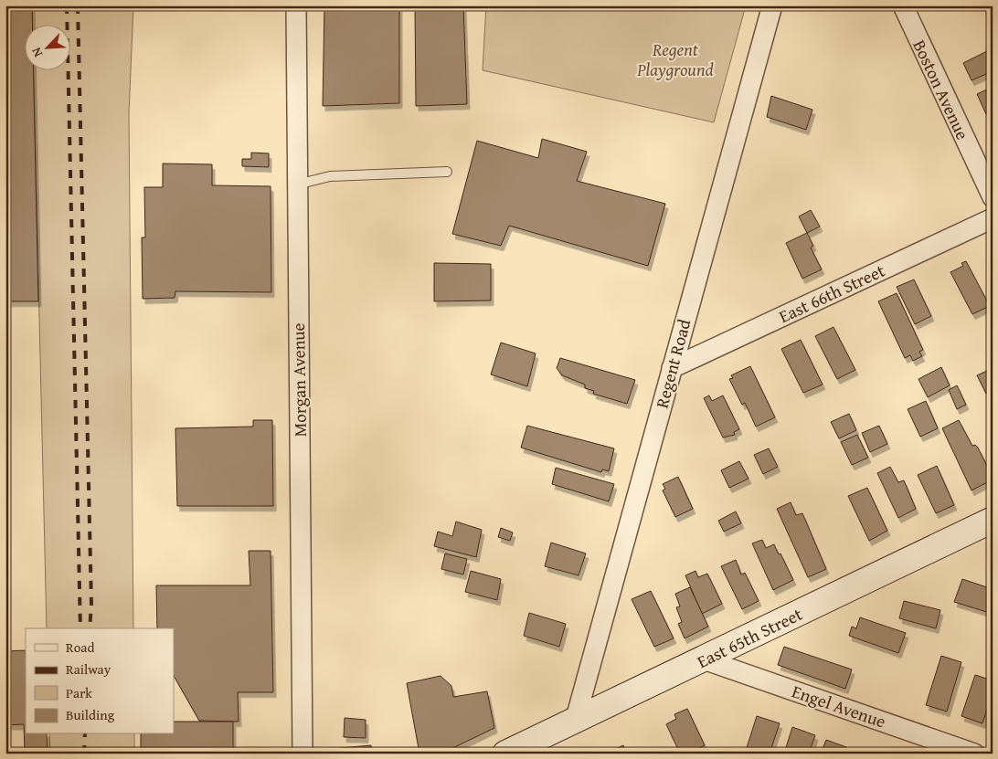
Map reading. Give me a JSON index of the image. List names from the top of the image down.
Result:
{
  "streets": {
    "street": [
      "Boston Avenue",
      "East 66th Street",
      "Regent Road",
      "Morgan Avenue",
      "East 65th Street",
      "Engel Avenue"
    ]
  },
  "crossings": [
    ["East 66th Street", "Regent Road"],
    ["Regent Road", "East 65th Street"],
    ["East 65th Street", "Engel Avenue"]
  ],
  "parks": ["Regent Playground"],
  "legend": [
    "Road",
    "Railway",
    "Park",
    "Building"
  ],
  "north": "bottom left"
}
